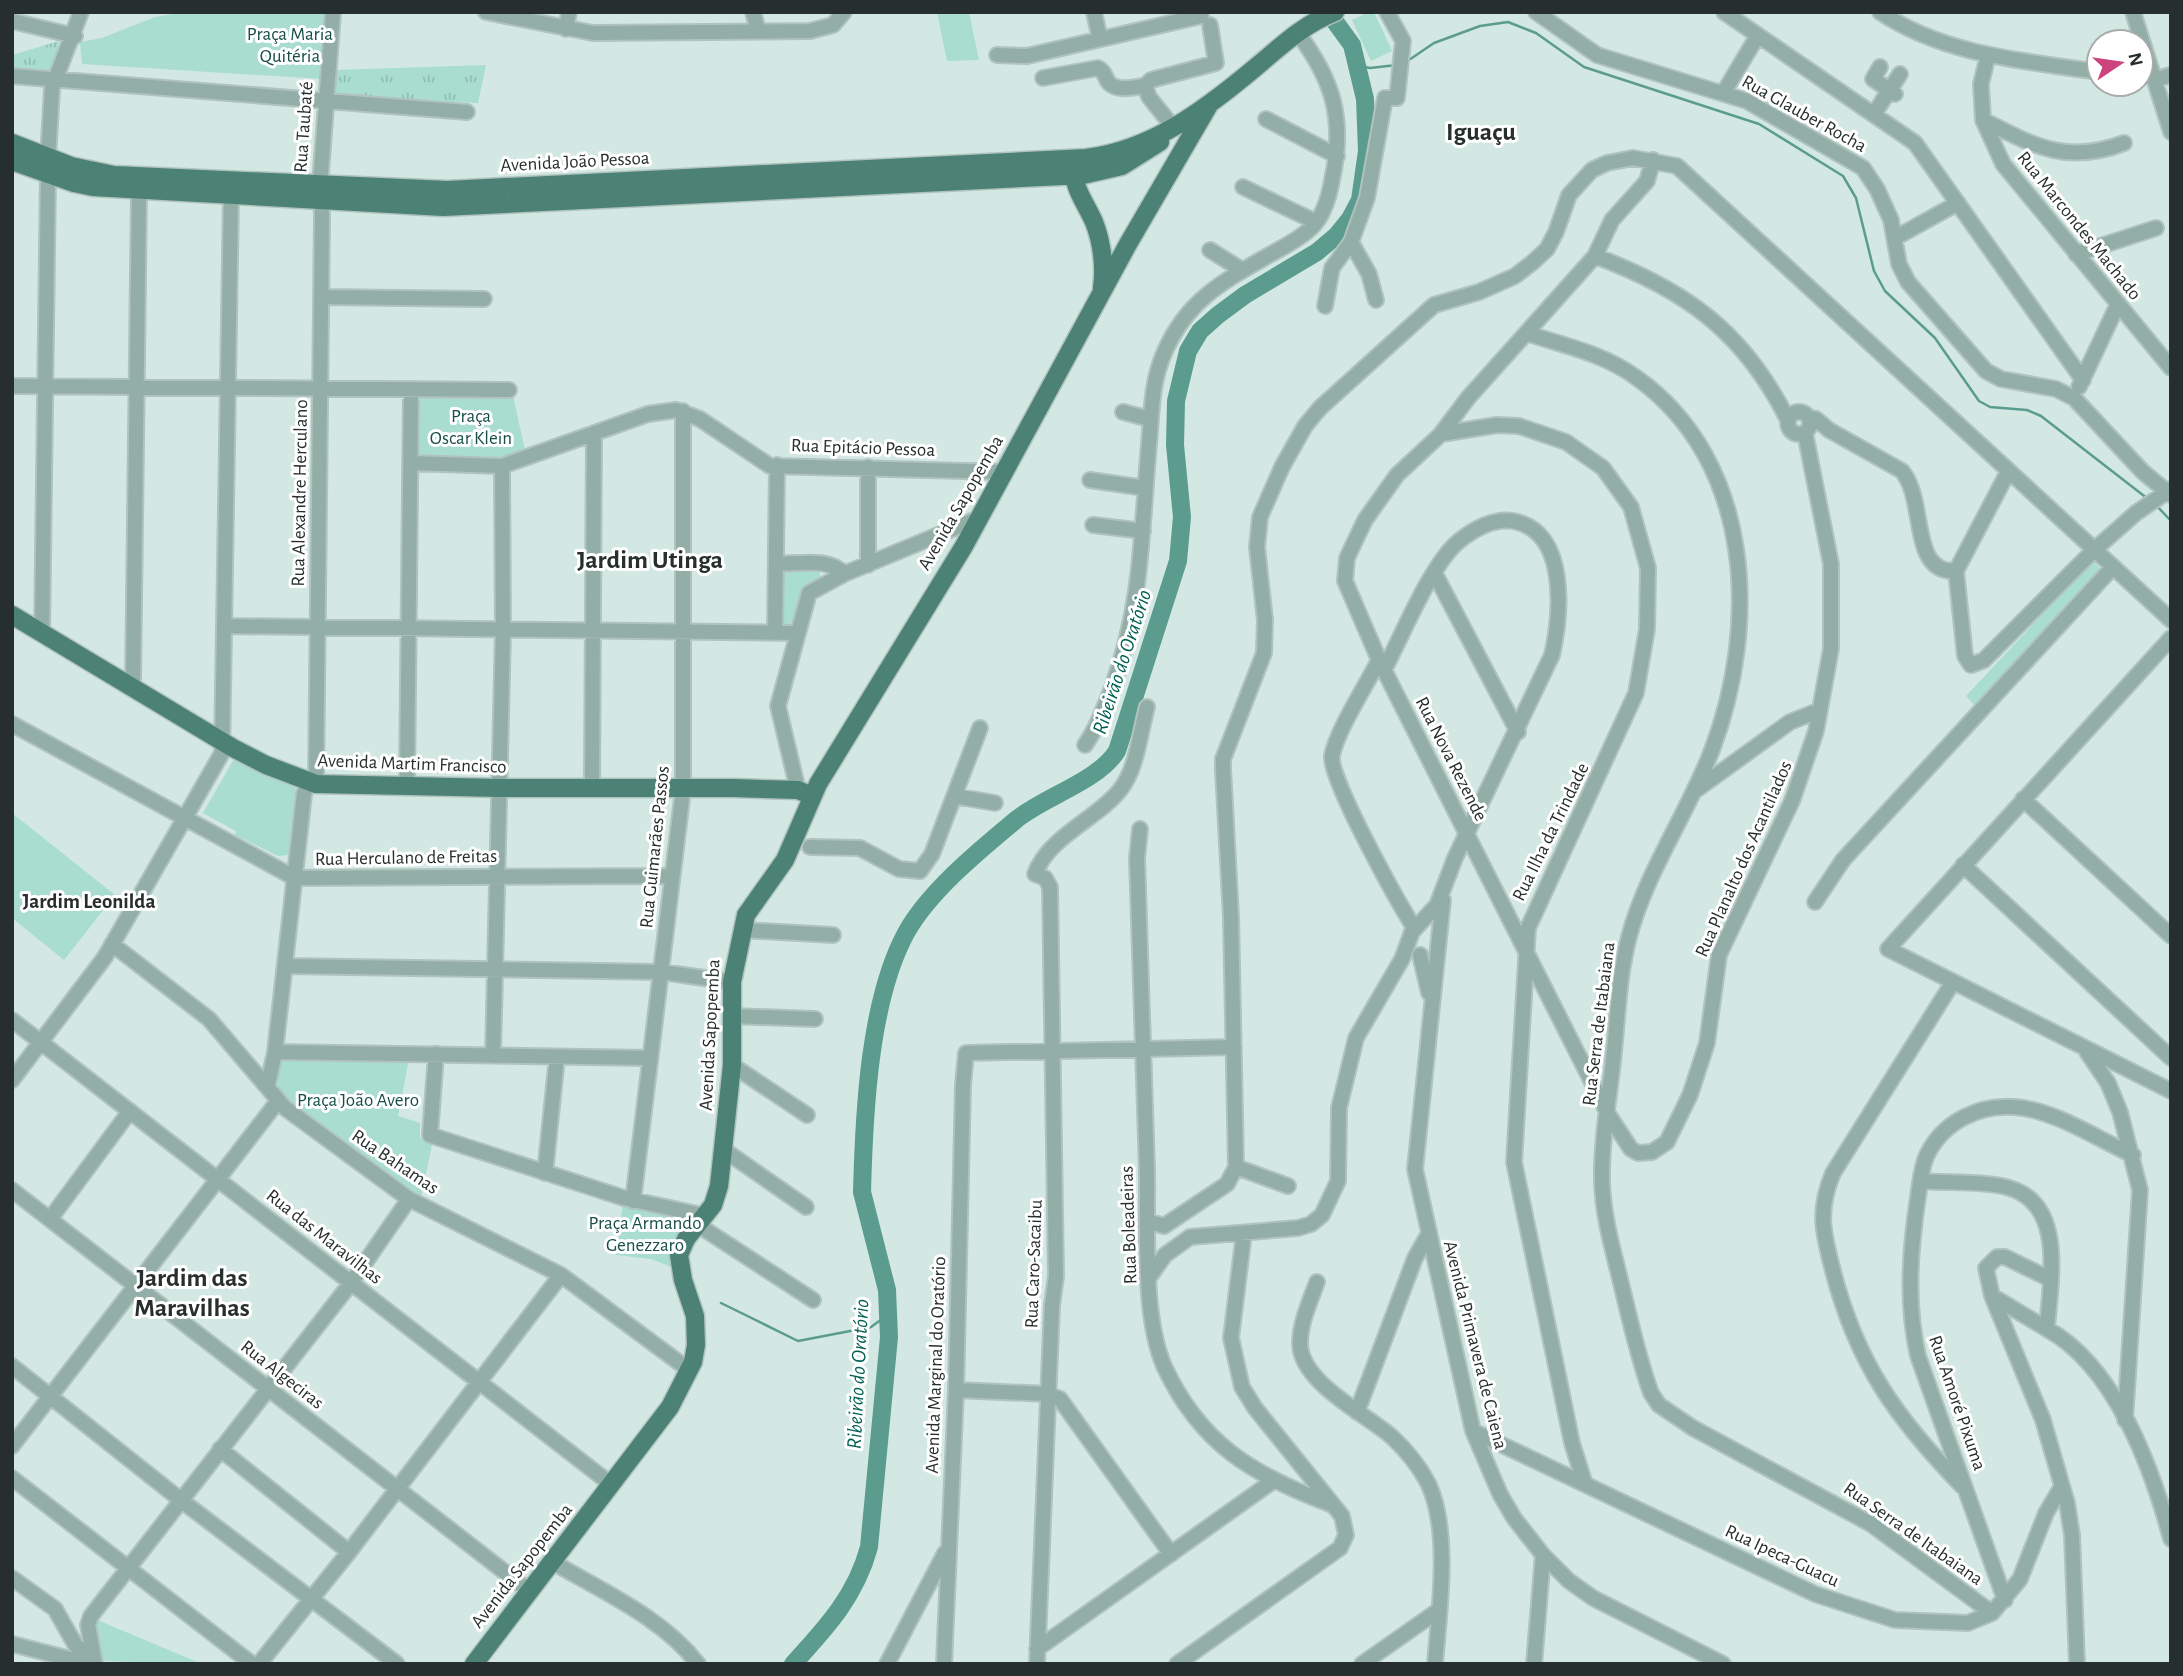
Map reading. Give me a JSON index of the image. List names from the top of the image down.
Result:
{
  "streets": {
    "main road": ["Avenida João Pessoa", "Avenida Sapopemba", "Avenida Martim Francisco"],
    "street": [
      "Rua Glauber Rocha",
      "Rua Taubaté",
      "Rua Marcondes Machado",
      "Rua Epitácio Pessoa",
      "Rua Alexandre Herculano",
      "Rua Nova Rezende",
      "Rua Ilha da Trindade",
      "Rua Guimarães Passos",
      "Rua Herculano de Freitas",
      "Rua Planalto dos Acantilados",
      "Rua Serra de Itabaiana",
      "Rua Bahamas",
      "Rua Boleadeiras",
      "Rua das Maravilhas",
      "Rua Caro-Sacaibu",
      "Avenida Primavera de Caiena",
      "Avenida Marginal do Oratório",
      "Rua Algeciras",
      "Rua Amoré Pixuma",
      "Rua Ipeca-Guacu"
    ]
  },
  "crossings": [
    ["Rua Taubaté", "Avenida João Pessoa"],
    ["Rua Taubaté", "Rua Alexandre Herculano"],
    ["Avenida João Pessoa", "Rua Alexandre Herculano"],
    ["Avenida João Pessoa", "Avenida Sapopemba"],
    ["Rua Epitácio Pessoa", "Avenida Sapopemba"],
    ["Rua Epitácio Pessoa", "Rua Guimarães Passos"],
    ["Rua Alexandre Herculano", "Avenida Martim Francisco"],
    ["Rua Alexandre Herculano", "Rua Herculano de Freitas"],
    ["Rua Alexandre Herculano", "Rua Bahamas"],
    ["Avenida Sapopemba", "Avenida Martim Francisco"],
    ["Avenida Sapopemba", "Rua Bahamas"],
    ["Avenida Sapopemba", "Rua das Maravilhas"],
    ["Avenida Sapopemba", "Rua Algeciras"],
    ["Rua Nova Rezende", "Rua Ilha da Trindade"],
    ["Rua Nova Rezende", "Rua Planalto dos Acantilados"],
    ["Rua Nova Rezende", "Rua Serra de Itabaiana"],
    ["Rua Nova Rezende", "Avenida Primavera de Caiena"],
    ["Avenida Martim Francisco", "Rua Guimarães Passos"],
    ["Rua Ilha da Trindade", "Rua Ipeca-Guacu"],
    ["Rua Guimarães Passos", "Rua Herculano de Freitas"],
    ["Rua Planalto dos Acantilados", "Rua Serra de Itabaiana"],
    ["Rua Serra de Itabaiana", "Rua Ipeca-Guacu"],
    ["Rua Caro-Sacaibu", "Avenida Marginal do Oratório"],
    ["Avenida Primavera de Caiena", "Rua Ipeca-Guacu"],
    ["Rua Amoré Pixuma", "Rua Ipeca-Guacu"]
  ],
  "districts": [
    "Iguaçu",
    "Jardim Utinga",
    "Jardim Leonilda",
    "Jardim das Maravilhas"
  ],
  "water": ["Ribeirão do Oratório"],
  "parks": [
    "Praça Maria Quitéria",
    "Praça Oscar Klein",
    "Praça João Avero",
    "Praça Armando Genezzaro"
  ],
  "north": "right"
}
